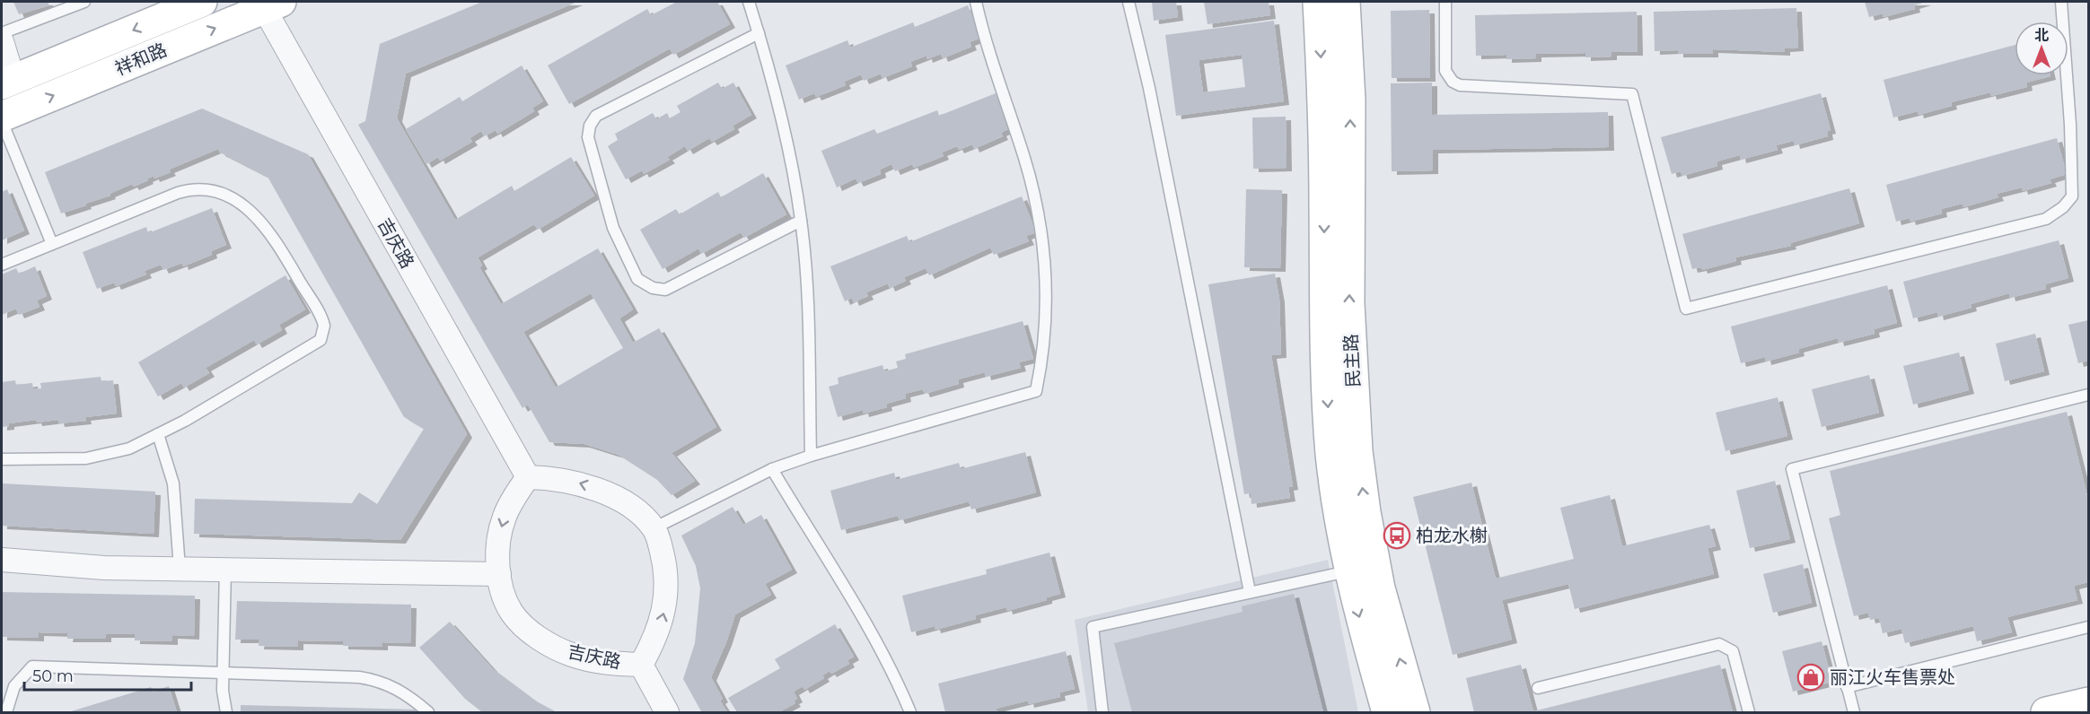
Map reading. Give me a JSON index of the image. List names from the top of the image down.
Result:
{
  "streets": {
    "main road": ["祥和路", "民主路"],
    "street": ["吉庆路"]
  },
  "crossings": [
    ["祥和路", "吉庆路"]
  ],
  "places": {
    "bus stop": ["柏龙水榭"],
    "shop": ["丽江火车售票处"]
  },
  "scale_bar": "50 m",
  "north": "top"
}
